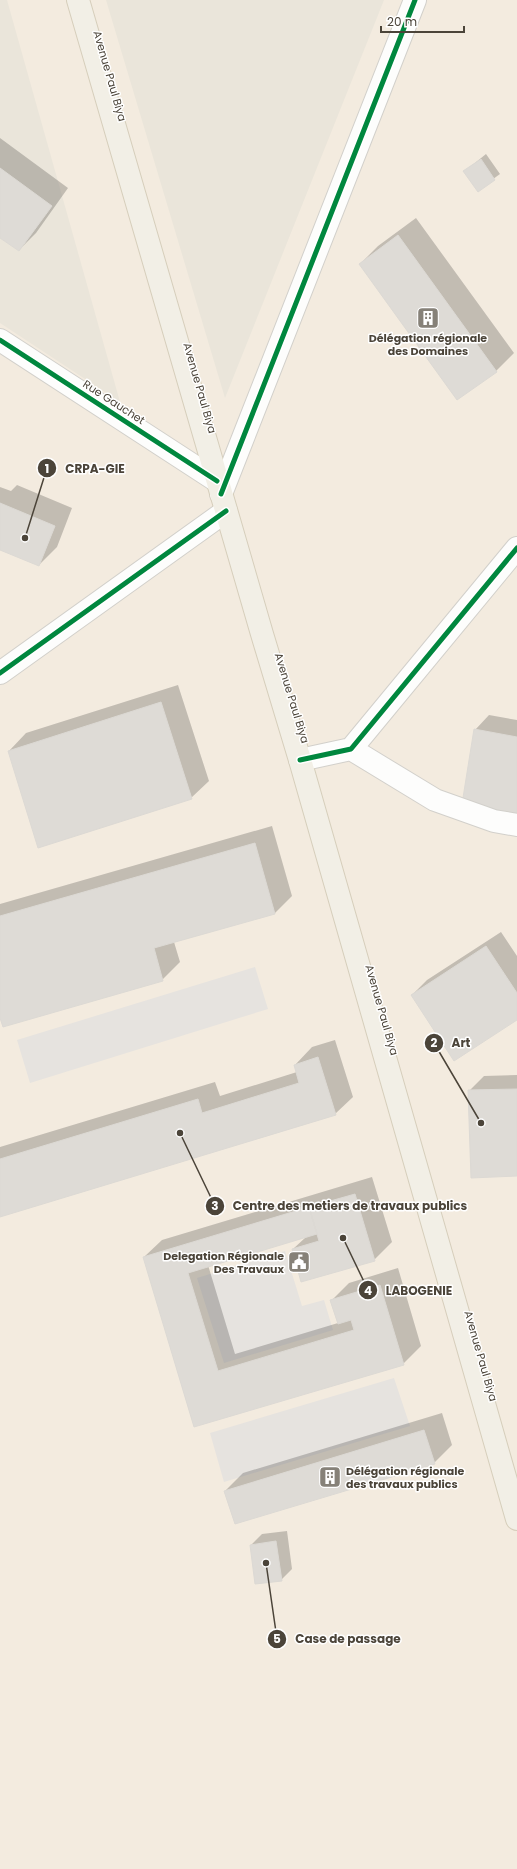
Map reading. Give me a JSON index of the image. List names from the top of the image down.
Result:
{
  "streets": {
    "main road": ["Avenue Paul Biya"],
    "street": ["Rue Gauchet"]
  },
  "crossings": [
    ["Avenue Paul Biya", "Rue Gauchet"]
  ],
  "places": {
    "building": ["Délégation régionale des Domaines", "Délégation régionale des travaux publics"],
    "other": [
      "CRPA-GIE",
      "Art",
      "Centre des metiers de travaux publics",
      "LABOGENIE",
      "Case de passage"
    ],
    "public building": ["Delegation Régionale Des Travaux"]
  },
  "scale_bar": "20 m"
}
